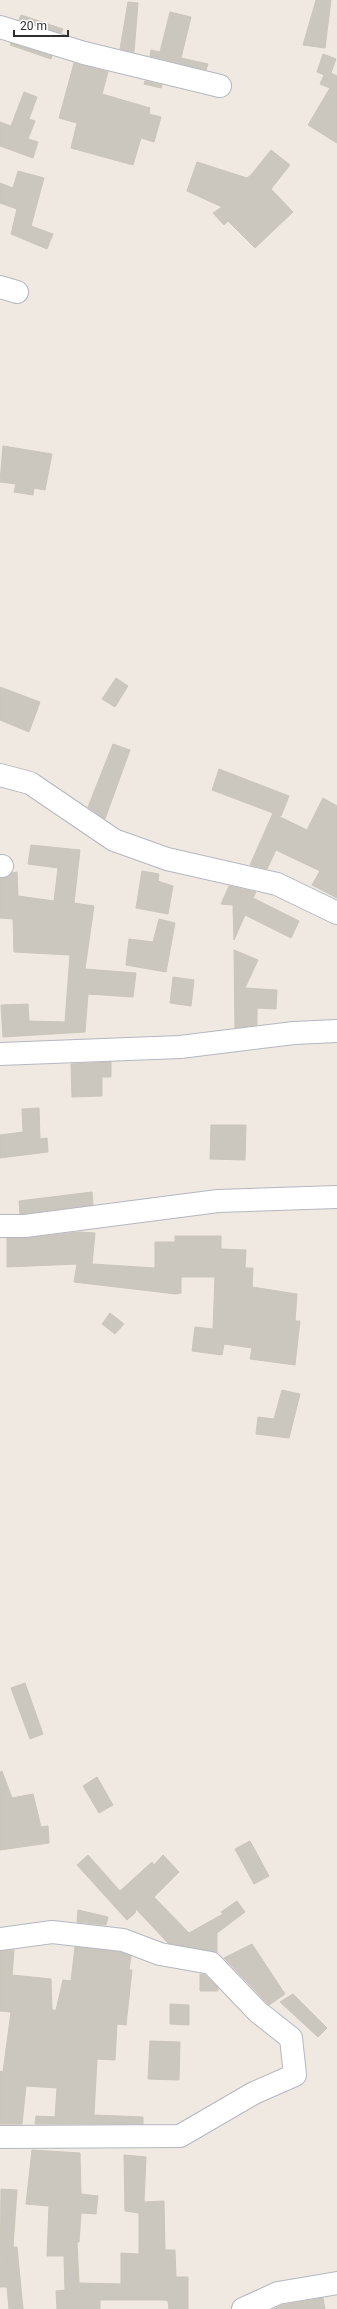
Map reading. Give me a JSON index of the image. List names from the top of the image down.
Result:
{
  "scale_bar": "20 m"
}
